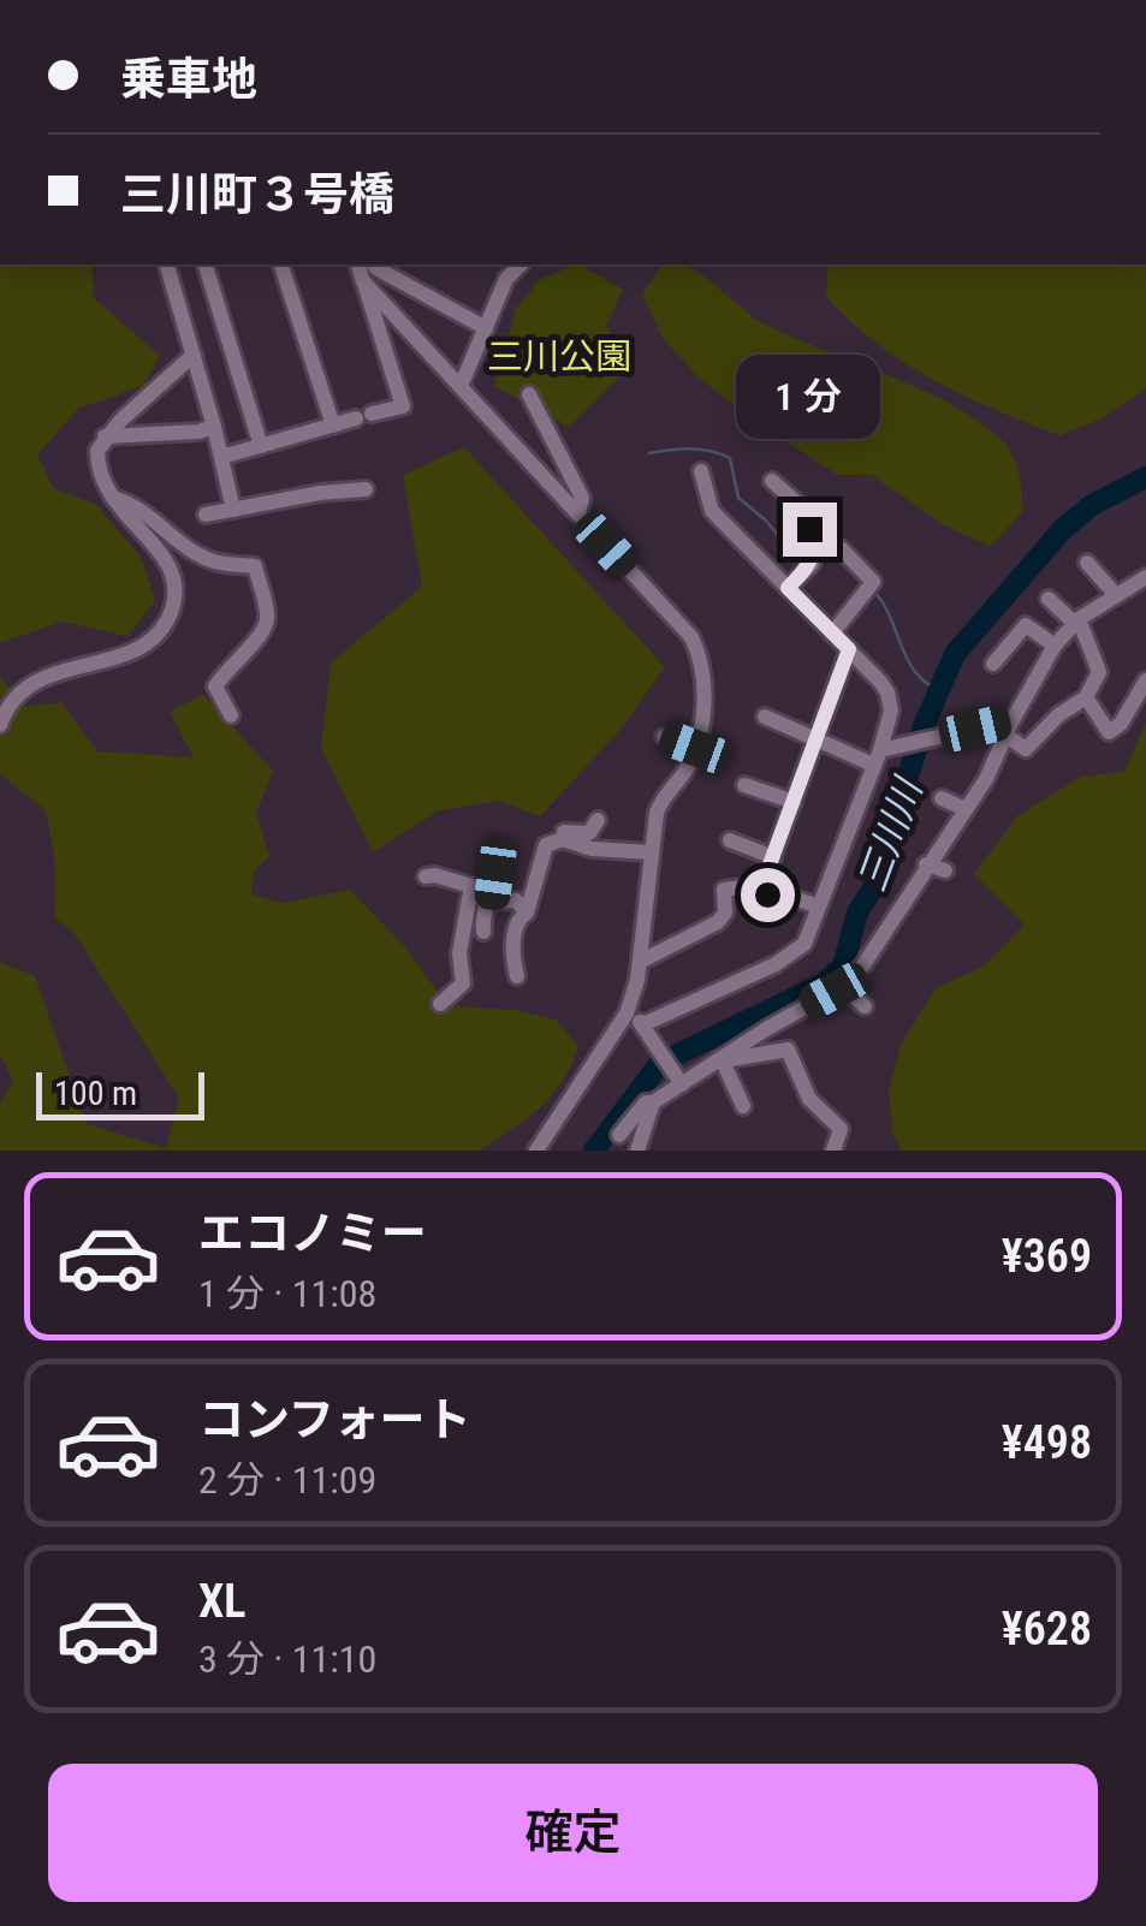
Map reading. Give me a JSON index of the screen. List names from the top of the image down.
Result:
{
  "water": ["三川川"],
  "parks": ["三川公園"],
  "scale_bar": "100 m",
  "page": {
    "banner": ["乗車地", "三川町３号橋"],
    "bubble": "1 分",
    "scale": "100 m",
    "list": [
      {
        "name": "エコノミー",
        "note": "1 分 · 11:08",
        "value": "¥369"
      },
      {
        "name": "コンフォート",
        "note": "2 分 · 11:09",
        "value": "¥498"
      },
      {
        "name": "XL",
        "note": "3 分 · 11:10",
        "value": "¥628"
      }
    ],
    "buttons": "確定"
  }
}
